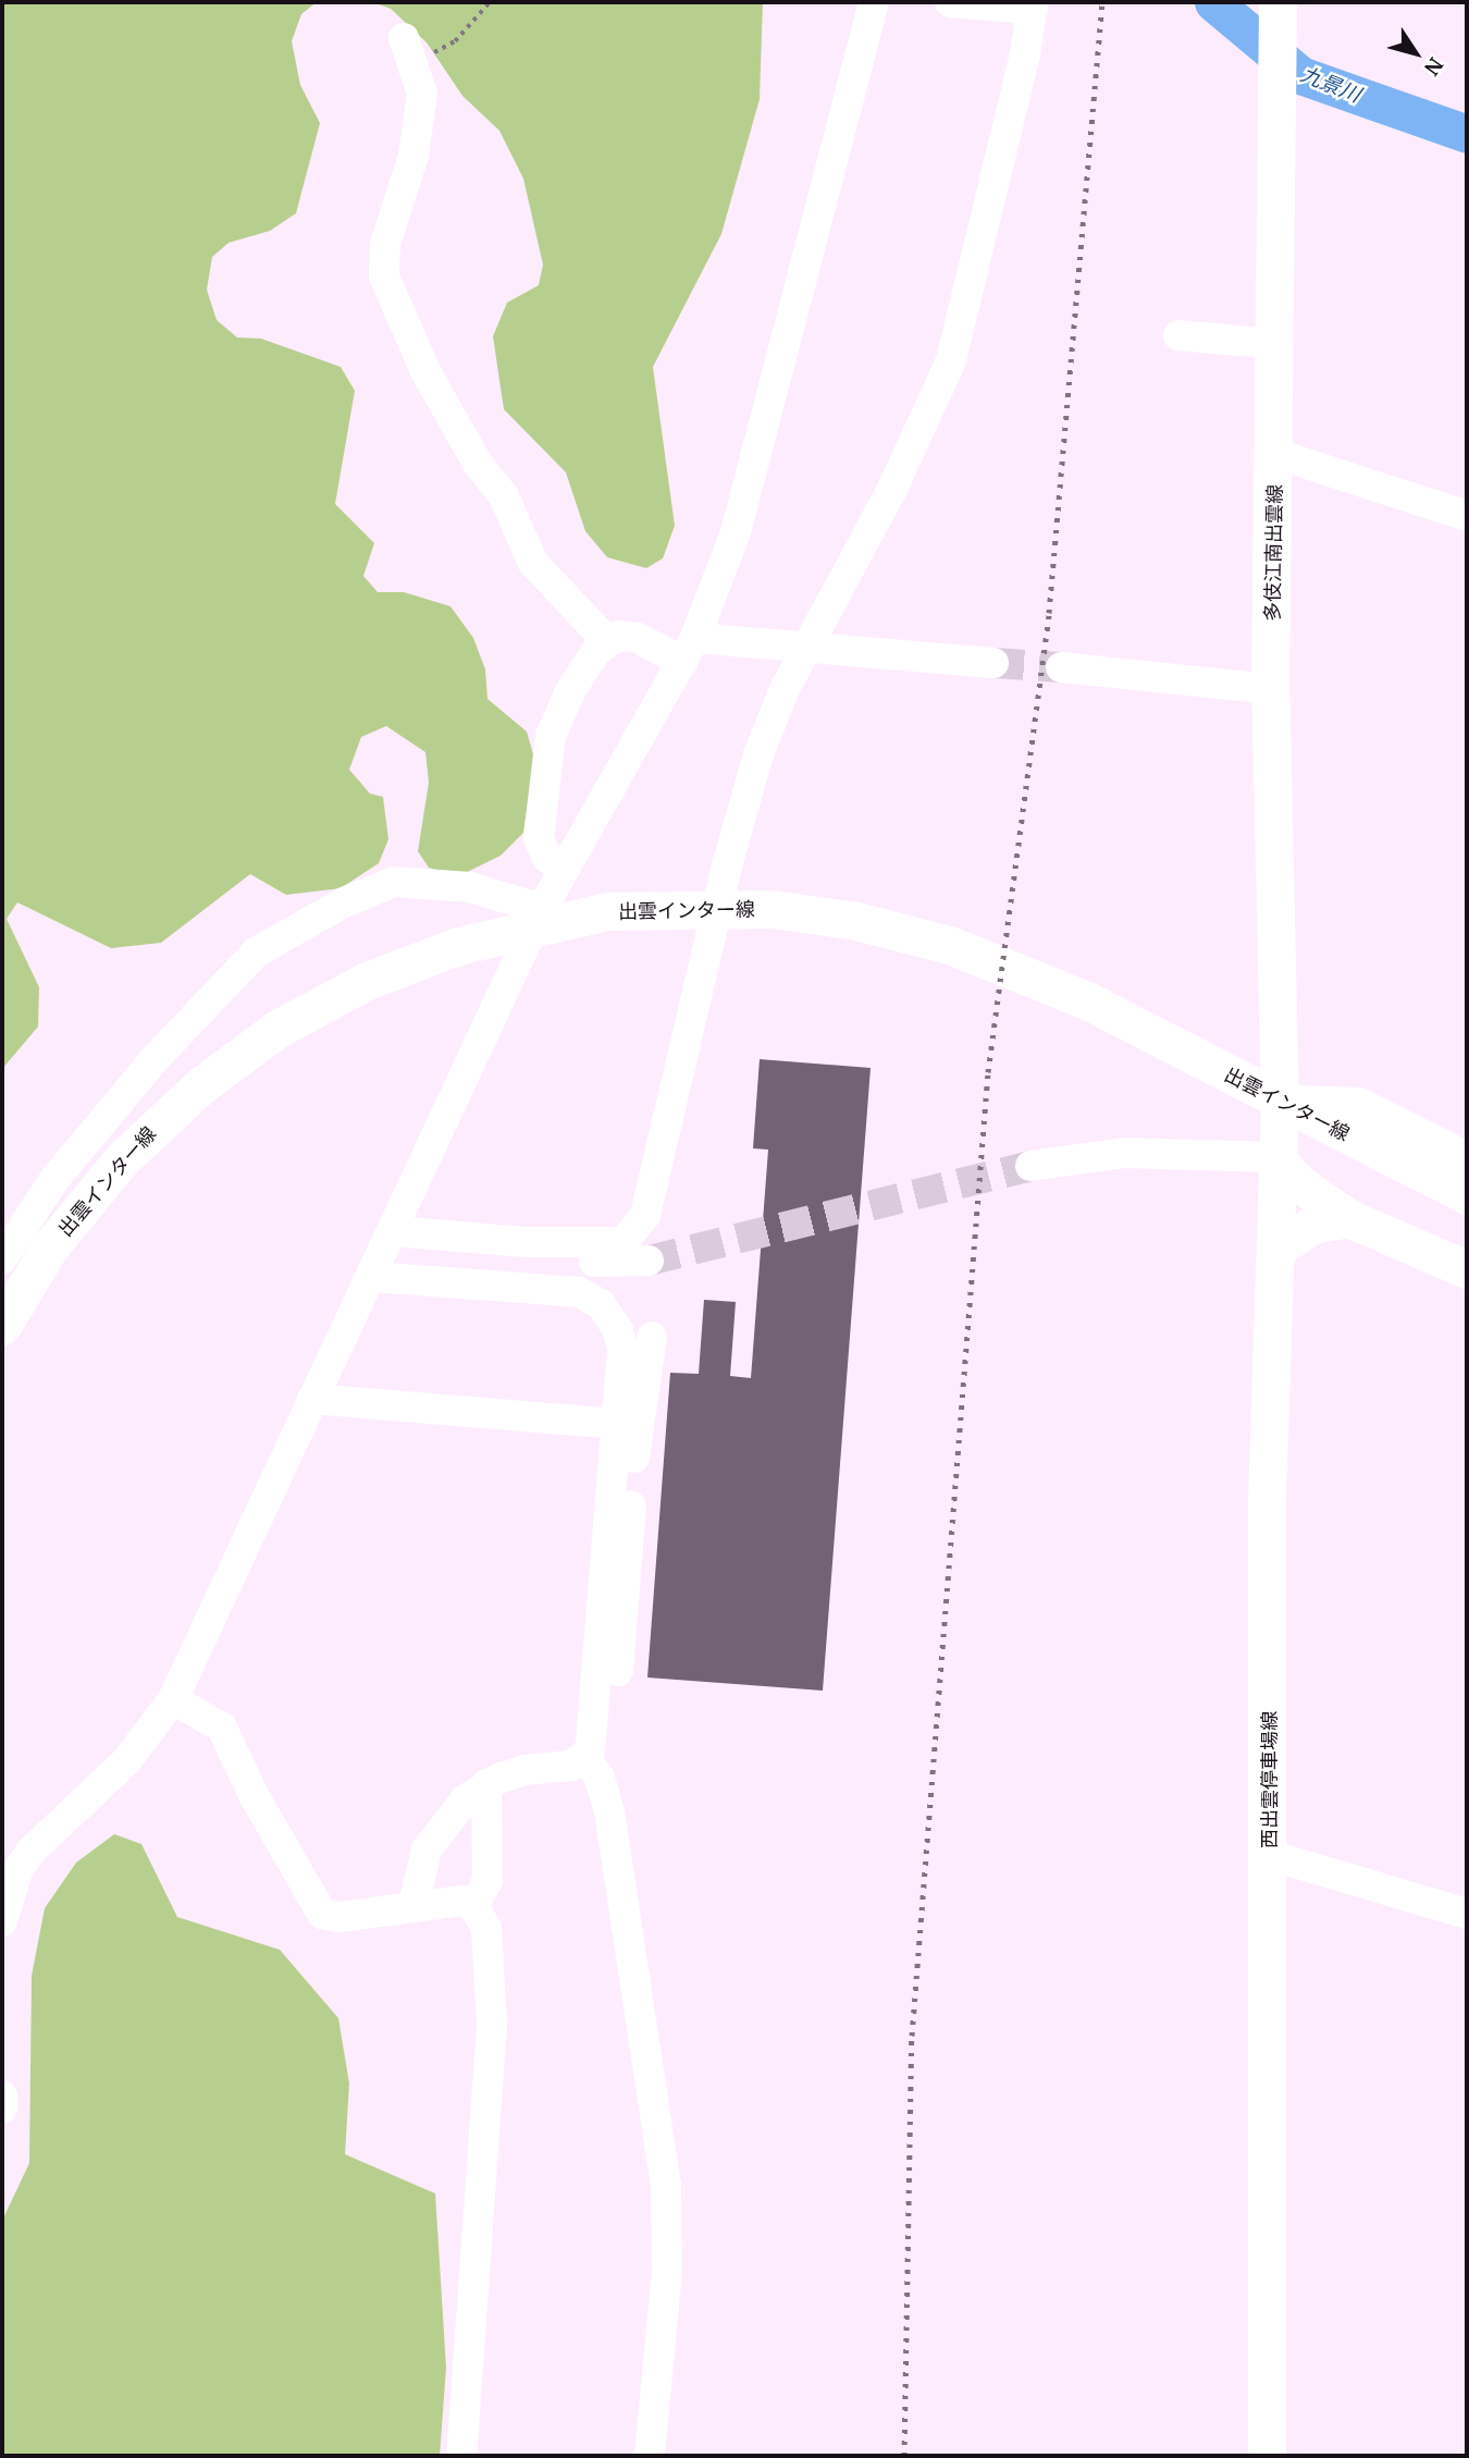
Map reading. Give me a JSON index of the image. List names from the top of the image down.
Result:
{
  "streets": {
    "main road": ["多伎江南出雲線", "出雲インター線", "西出雲停車場線"]
  },
  "crossings": [
    ["多伎江南出雲線", "西出雲停車場線"]
  ],
  "water": ["九景川"],
  "north": "bottom right"
}
